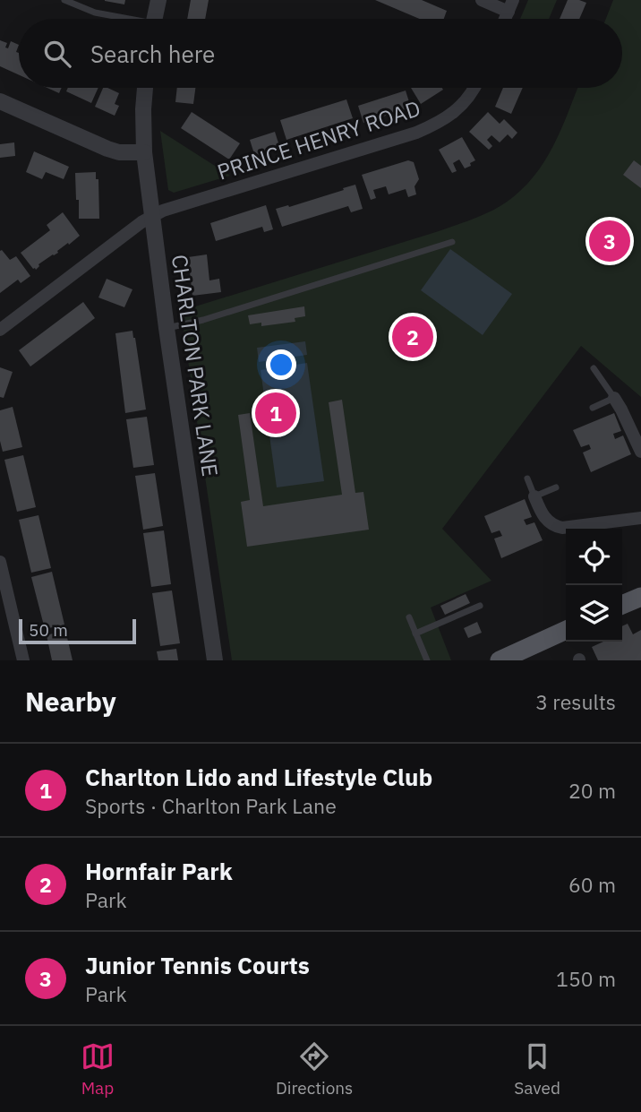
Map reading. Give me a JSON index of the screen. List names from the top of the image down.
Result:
{
  "streets": {
    "street": ["PRINCE HENRY ROAD", "CHARLTON PARK LANE"]
  },
  "crossings": [
    ["PRINCE HENRY ROAD", "CHARLTON PARK LANE"]
  ],
  "scale_bar": "50 m",
  "page": {
    "search": "Search here",
    "pins": ["3", "2", "1"],
    "scale": "50 m",
    "heading": ["Nearby", "3 results"],
    "list": [
      {
        "mark": "1",
        "name": "Charlton Lido and Lifestyle Club",
        "note": "Sports · Charlton Park Lane",
        "value": "20 m"
      },
      {
        "mark": "2",
        "name": "Hornfair Park",
        "note": "Park",
        "value": "60 m"
      },
      {
        "mark": "3",
        "name": "Junior Tennis Courts",
        "note": "Park",
        "value": "150 m"
      }
    ],
    "nav": ["Map", "Directions", "Saved"]
  }
}
